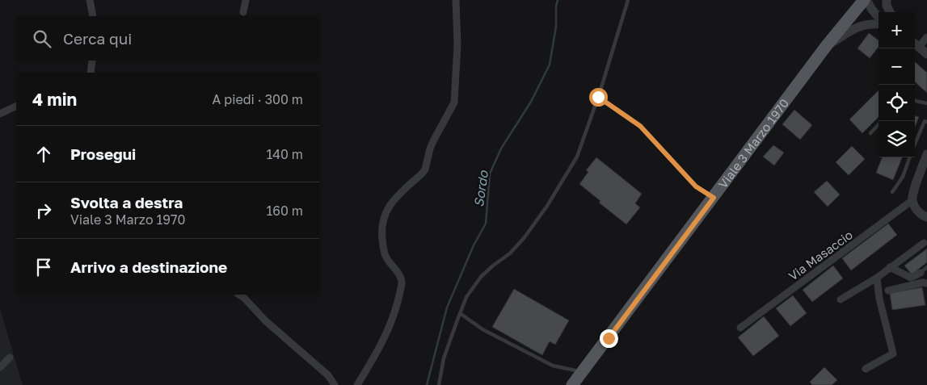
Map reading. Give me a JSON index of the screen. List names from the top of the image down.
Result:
{
  "streets": {
    "main road": ["Viale 3 Marzo 1970"],
    "street": ["Via Masaccio"]
  },
  "water": ["Sordo"],
  "page": {
    "map_buttons": ["+", "−"],
    "search": "Cerca qui",
    "heading": ["4 min", "A piedi · 300 m"],
    "list": [
      ["Prosegui", "140 m"],
      ["Svolta a destra", "Viale 3 Marzo 1970", "160 m"],
      "Arrivo a destinazione"
    ]
  }
}
